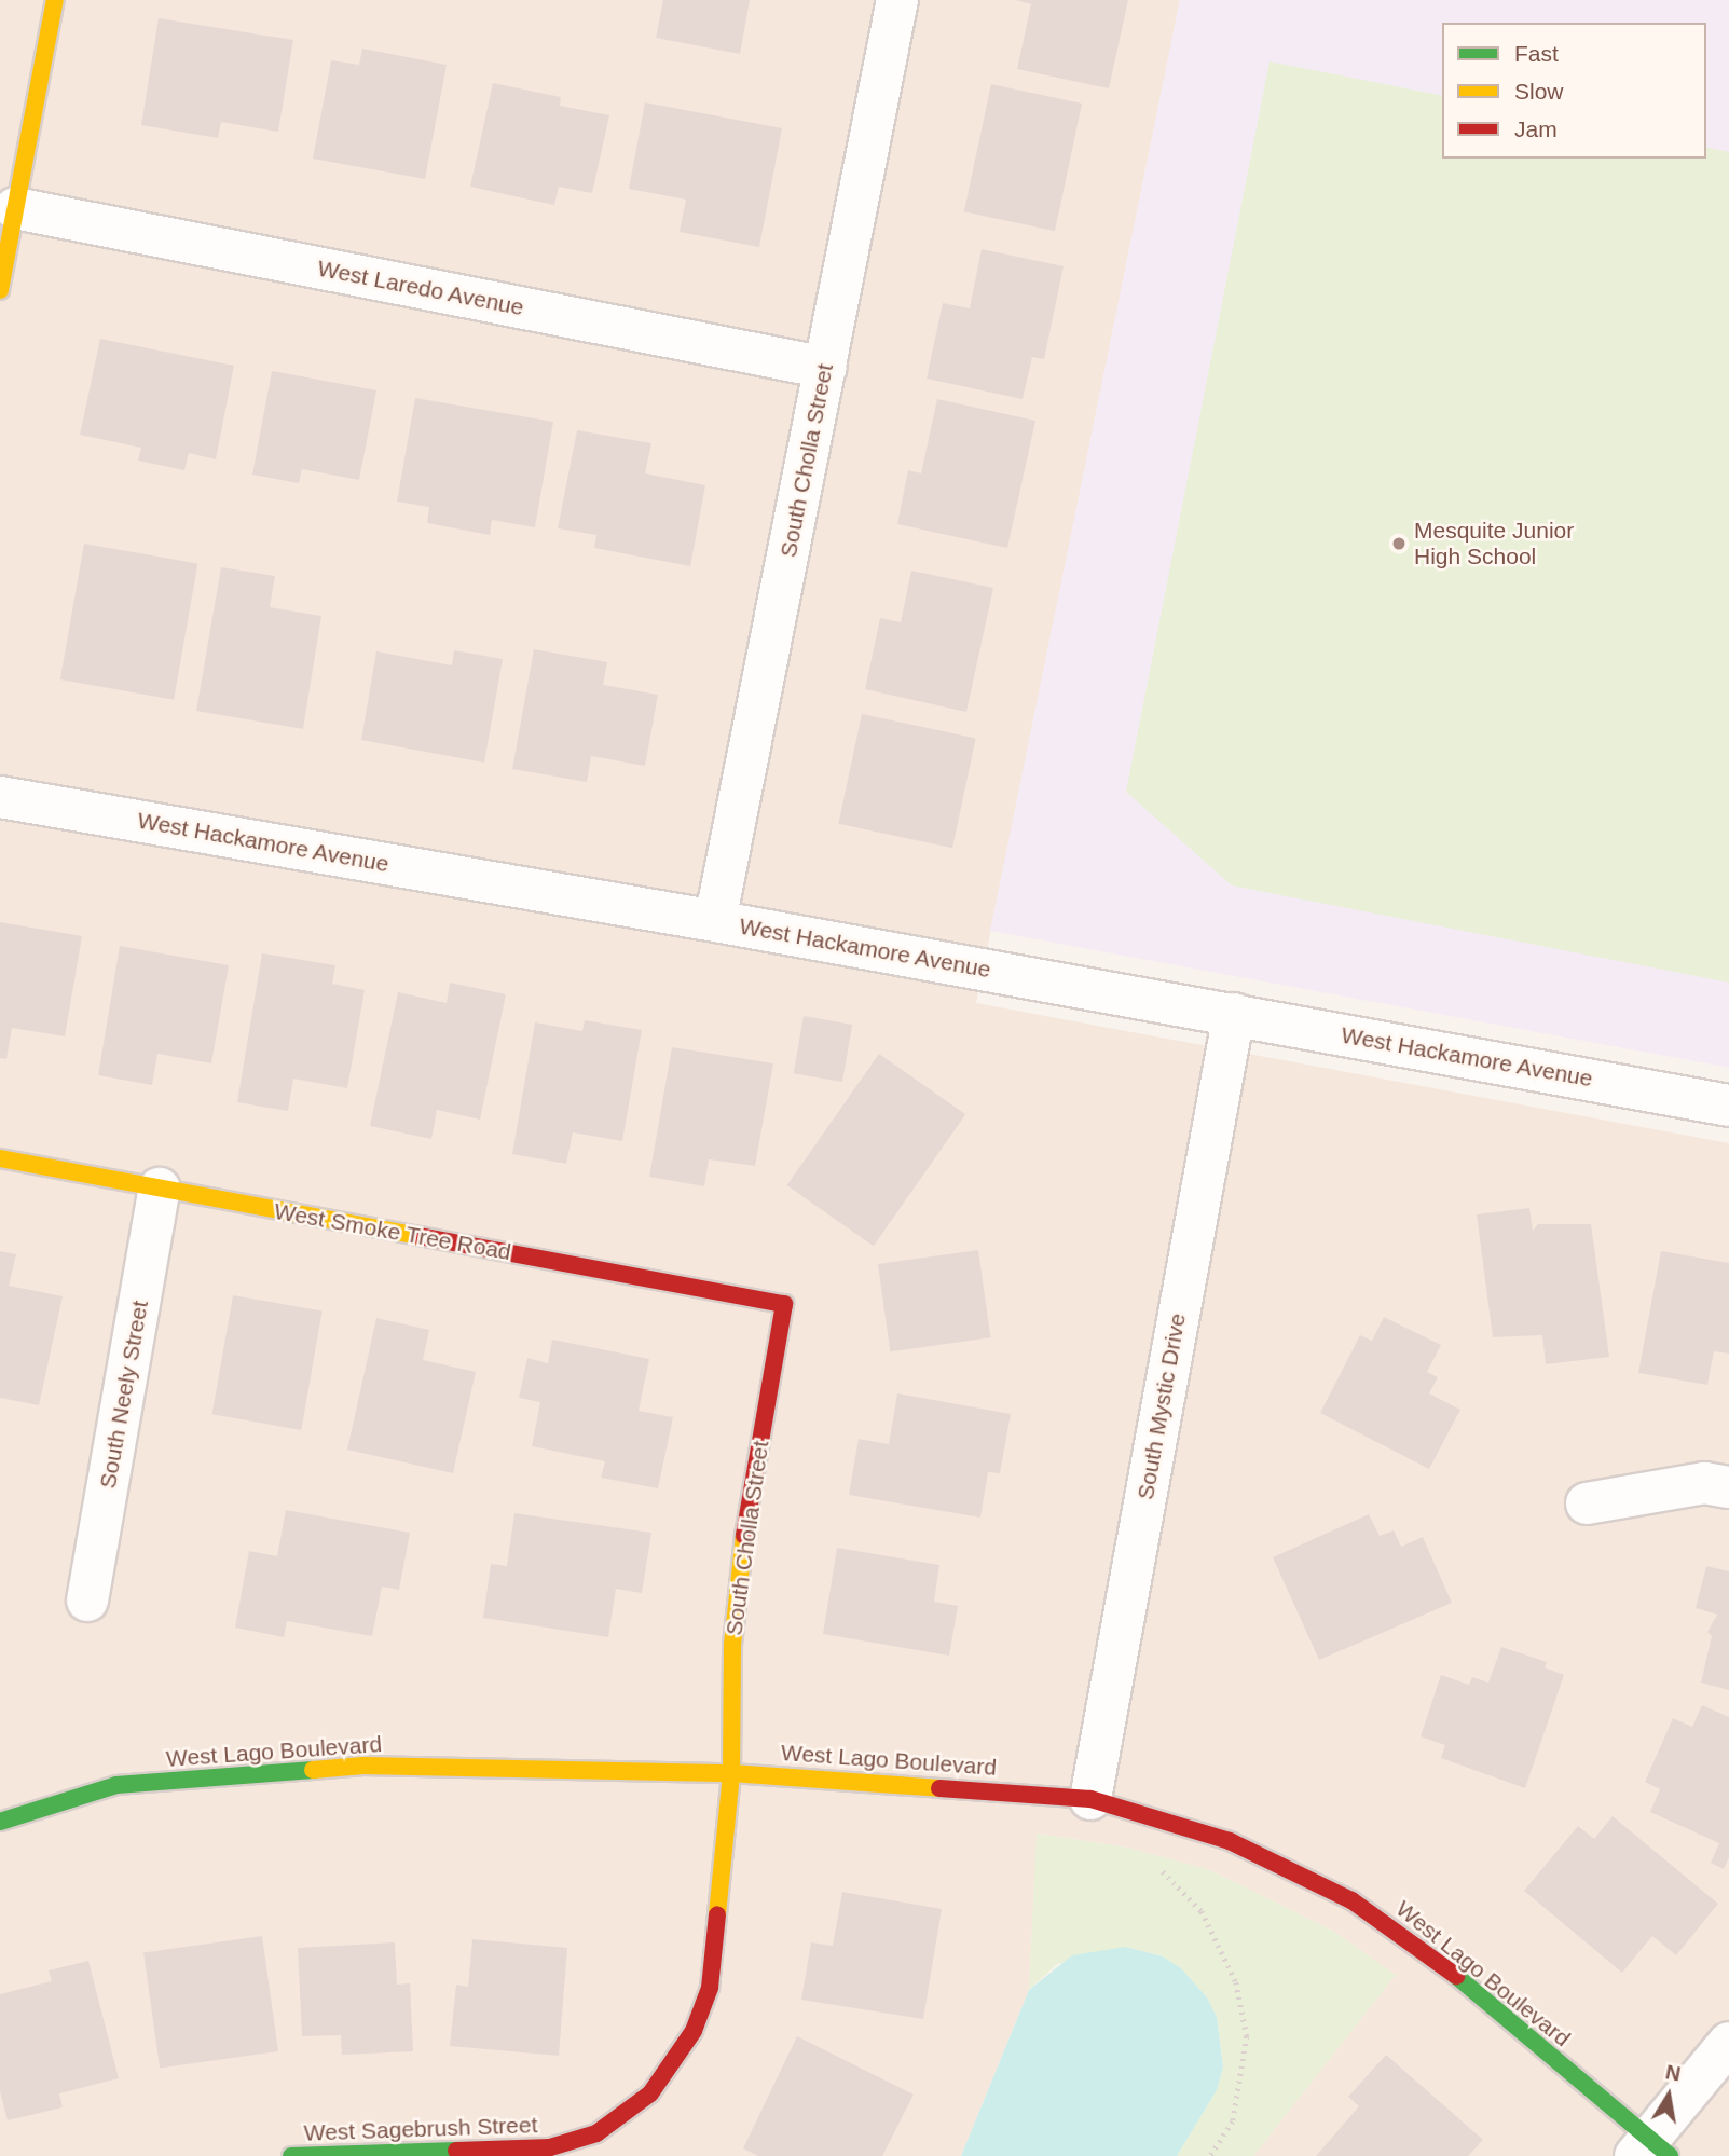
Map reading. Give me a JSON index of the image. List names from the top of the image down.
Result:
{
  "streets": {
    "street": [
      "West Laredo Avenue",
      "South Cholla Street",
      "West Hackamore Avenue",
      "West Smoke Tree Road",
      "South Neely Street",
      "South Mystic Drive",
      "West Lago Boulevard",
      "West Sagebrush Street"
    ]
  },
  "crossings": [
    ["West Laredo Avenue", "South Cholla Street"],
    ["South Cholla Street", "West Hackamore Avenue"],
    ["South Cholla Street", "West Smoke Tree Road"],
    ["South Cholla Street", "West Lago Boulevard"],
    ["South Cholla Street", "West Sagebrush Street"],
    ["West Hackamore Avenue", "South Mystic Drive"],
    ["West Smoke Tree Road", "South Neely Street"],
    ["South Mystic Drive", "West Lago Boulevard"],
    ["West Lago Boulevard", "West Sagebrush Street"]
  ],
  "places": ["Mesquite Junior High School"],
  "legend": ["Fast", "Slow", "Jam"],
  "north": "top"
}
